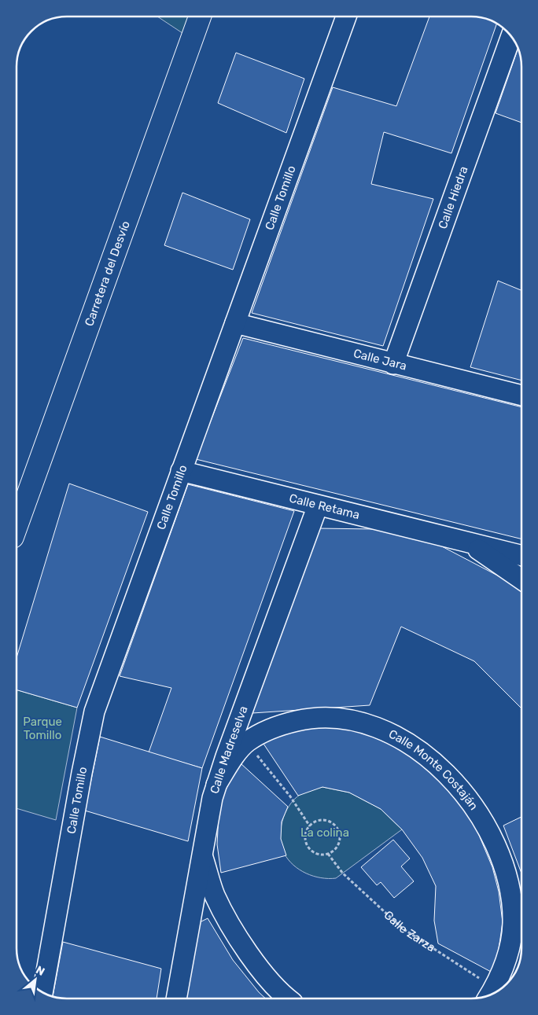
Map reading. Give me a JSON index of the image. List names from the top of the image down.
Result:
{
  "streets": {
    "highway": ["Carretera del Desvío"],
    "street": [
      "Calle Hiedra",
      "Calle Tomillo",
      "Calle Jara",
      "Calle Retama",
      "Calle Madreselva",
      "Calle Monte Costaján"
    ],
    "path": ["Calle Zarza"]
  },
  "crossings": [
    ["Calle Hiedra", "Calle Jara"],
    ["Calle Tomillo", "Calle Jara"],
    ["Calle Tomillo", "Calle Retama"],
    ["Calle Retama", "Calle Madreselva"],
    ["Calle Madreselva", "Calle Monte Costaján"]
  ],
  "parks": ["Parque Tomillo", "La colina"],
  "north": "top right"
}
